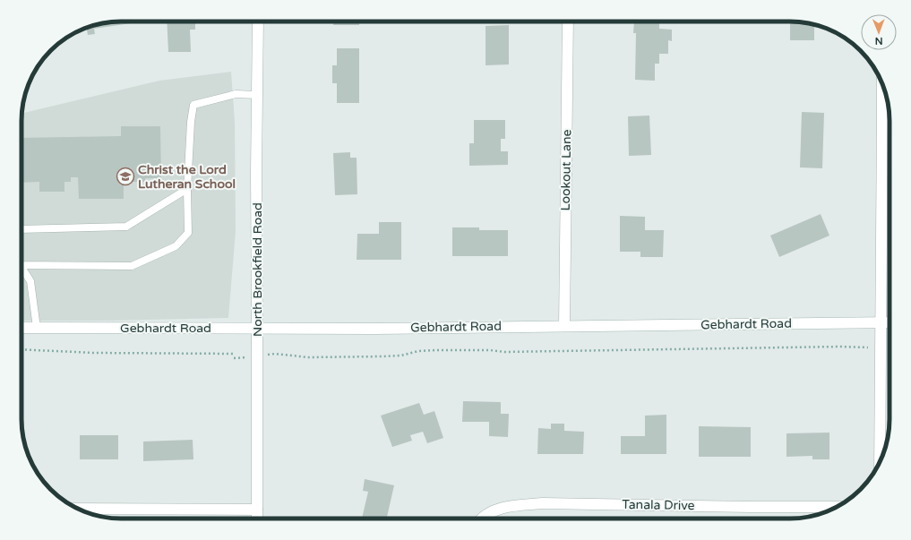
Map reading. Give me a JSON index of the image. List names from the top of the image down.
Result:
{
  "streets": {
    "street": [
      "Lookout Lane",
      "North Brookfield Road",
      "Gebhardt Road",
      "Tanala Drive"
    ]
  },
  "crossings": [
    ["Lookout Lane", "Gebhardt Road"],
    ["North Brookfield Road", "Gebhardt Road"]
  ],
  "places": {
    "school or university": ["Christ the Lord Lutheran School"]
  },
  "north": "bottom"
}
